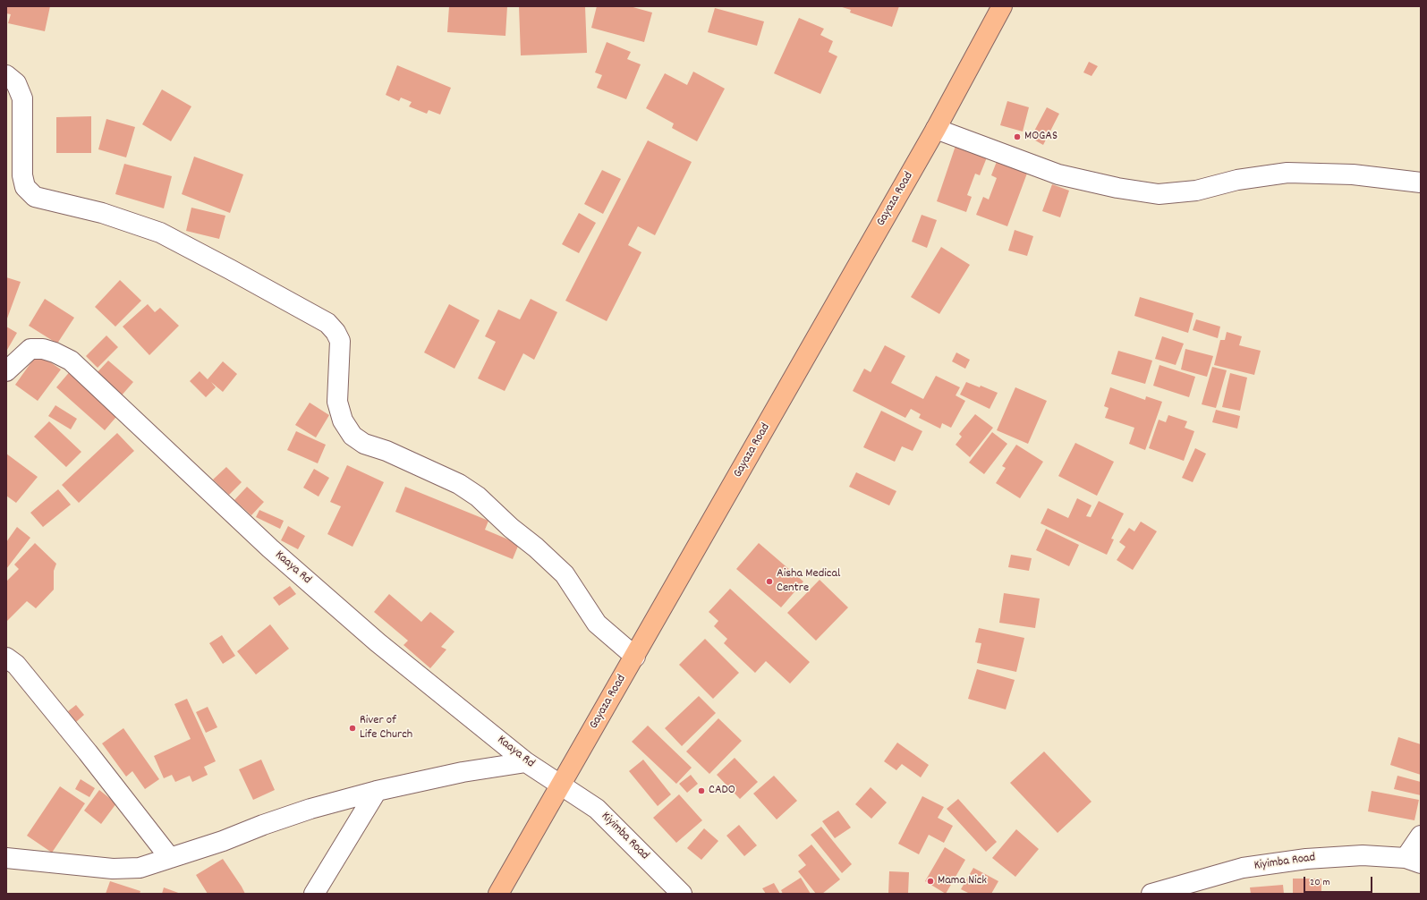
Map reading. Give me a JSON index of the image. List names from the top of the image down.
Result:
{
  "streets": {
    "main road": ["Gayaza Road"],
    "street": ["Kaaya Rd", "Kiyimba Road"]
  },
  "crossings": [
    ["Gayaza Road", "Kaaya Rd"],
    ["Gayaza Road", "Kiyimba Road"],
    ["Kaaya Rd", "Kiyimba Road"]
  ],
  "places": [
    "MOGAS",
    "Aisha Medical Centre",
    "River of Life Church",
    "CADO",
    "Mama Nick"
  ],
  "scale_bar": "20 m"
}
